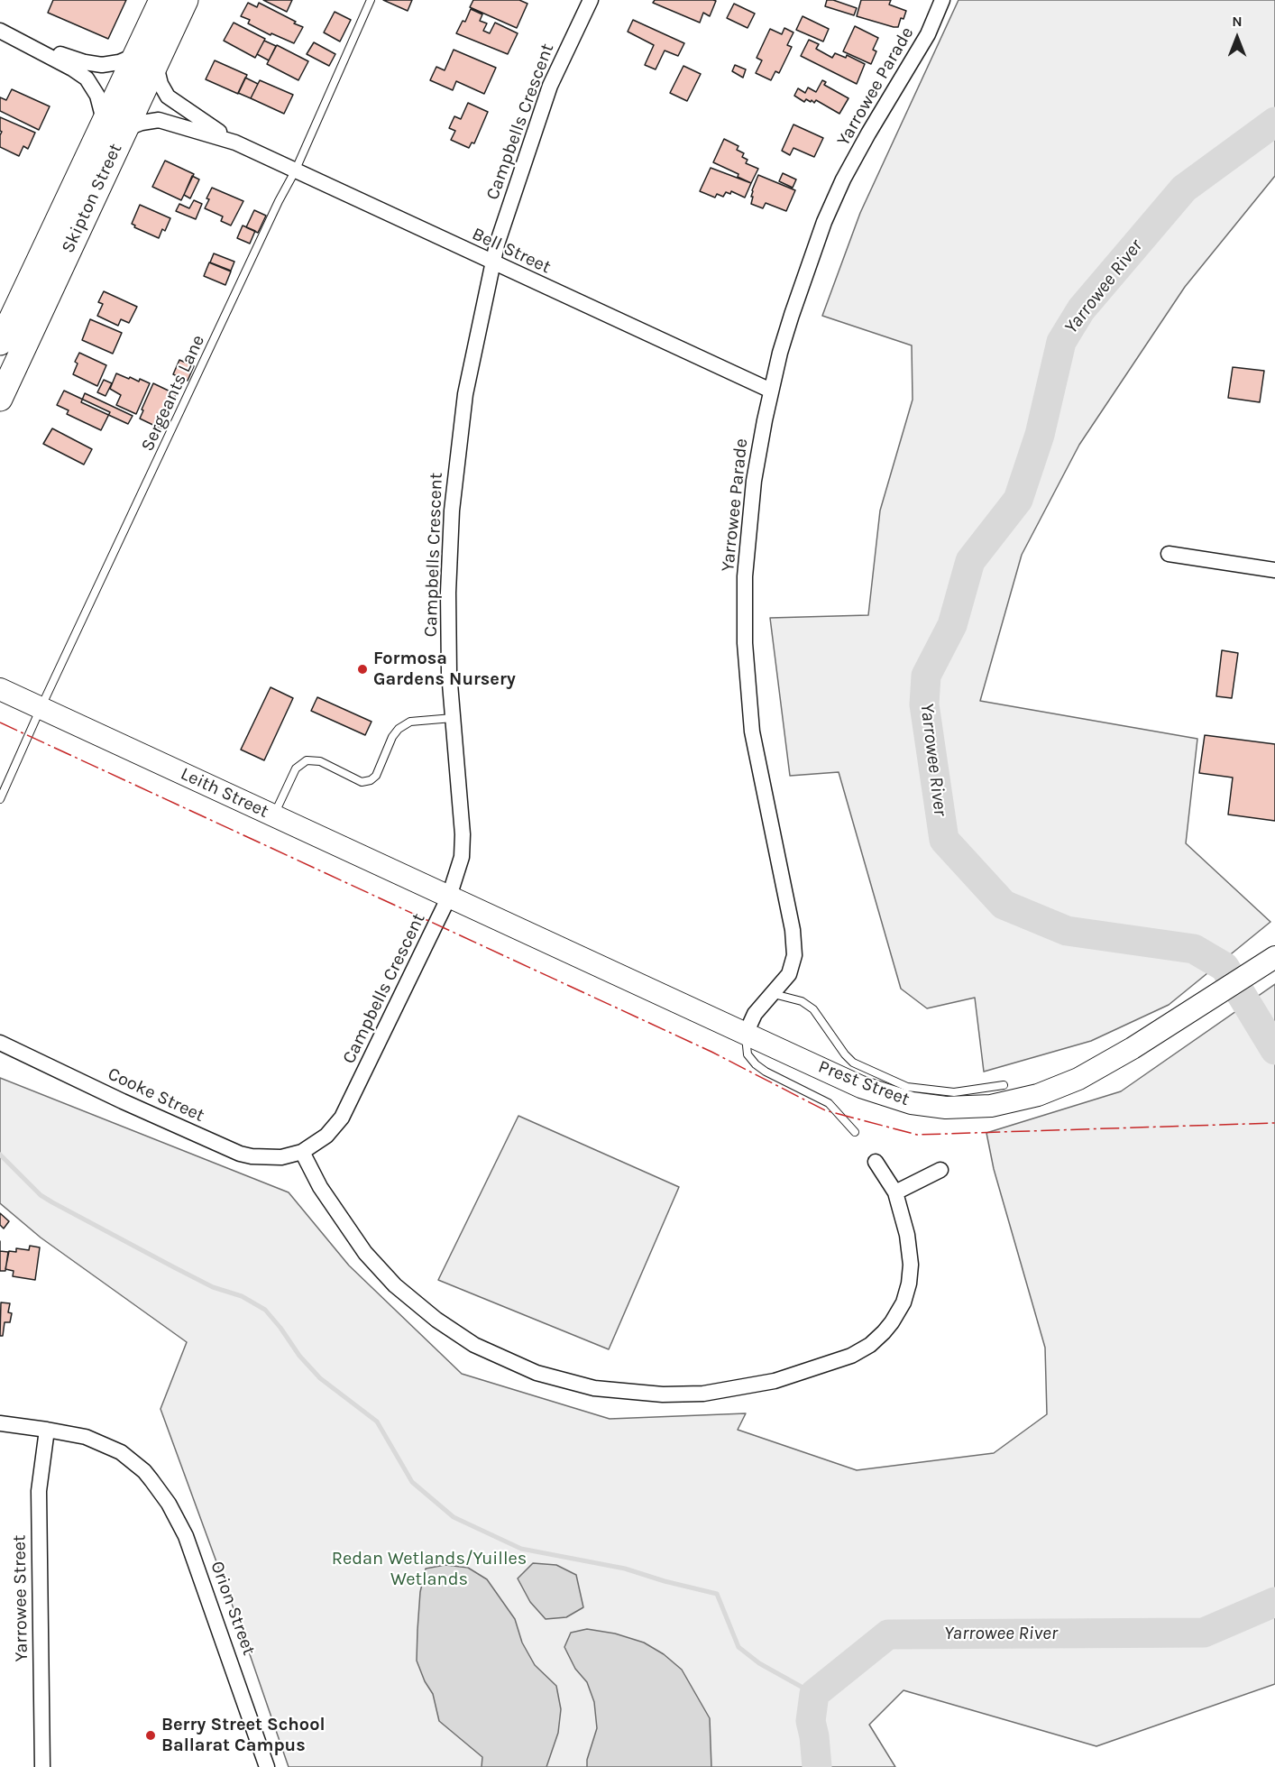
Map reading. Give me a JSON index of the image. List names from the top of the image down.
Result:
{
  "streets": {
    "highway": ["Skipton Street"],
    "main road": ["Leith Street", "Prest Street"],
    "street": [
      "Yarrowee Parade",
      "Campbells Crescent",
      "Bell Street",
      "Cooke Street",
      "Yarrowee Street",
      "Orion Street"
    ],
    "lane": ["Sergeants Lane"]
  },
  "crossings": [
    ["Yarrowee Parade", "Bell Street"],
    ["Yarrowee Parade", "Prest Street"],
    ["Campbells Crescent", "Bell Street"],
    ["Campbells Crescent", "Leith Street"],
    ["Campbells Crescent", "Prest Street"],
    ["Campbells Crescent", "Cooke Street"],
    ["Skipton Street", "Bell Street"],
    ["Bell Street", "Sergeants Lane"],
    ["Sergeants Lane", "Leith Street"],
    ["Leith Street", "Prest Street"],
    ["Yarrowee Street", "Orion Street"]
  ],
  "water": ["Yarrowee River"],
  "parks": ["Redan Wetlands/Yuilles Wetlands"],
  "places": ["Formosa Gardens Nursery", "Berry Street School Ballarat Campus"],
  "north": "top"
}
